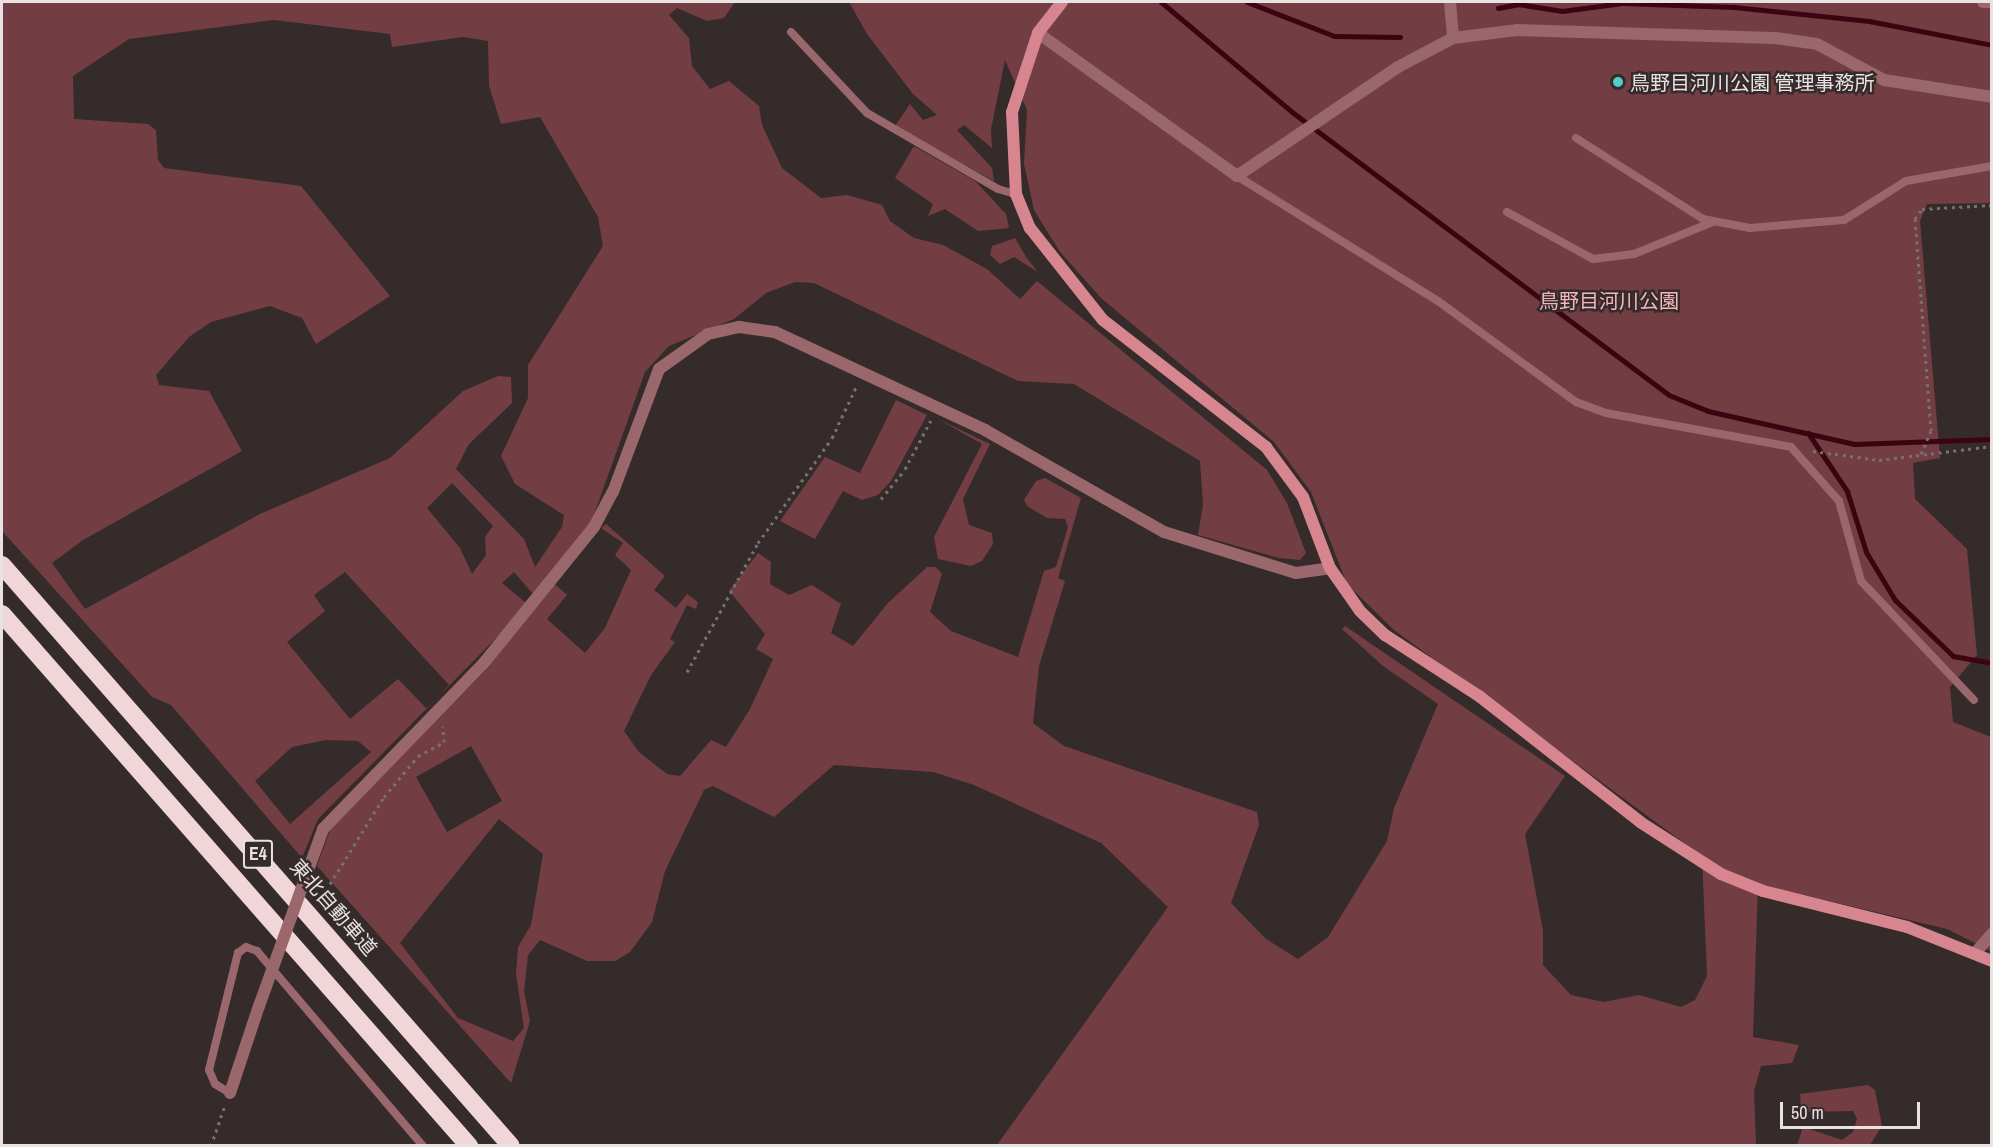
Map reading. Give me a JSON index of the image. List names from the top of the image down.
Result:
{
  "streets": {
    "highway": ["E4", "東北自動車道"]
  },
  "parks": ["鳥野目河川公園"],
  "places": ["鳥野目河川公園 管理事務所"],
  "scale_bar": "50 m"
}
